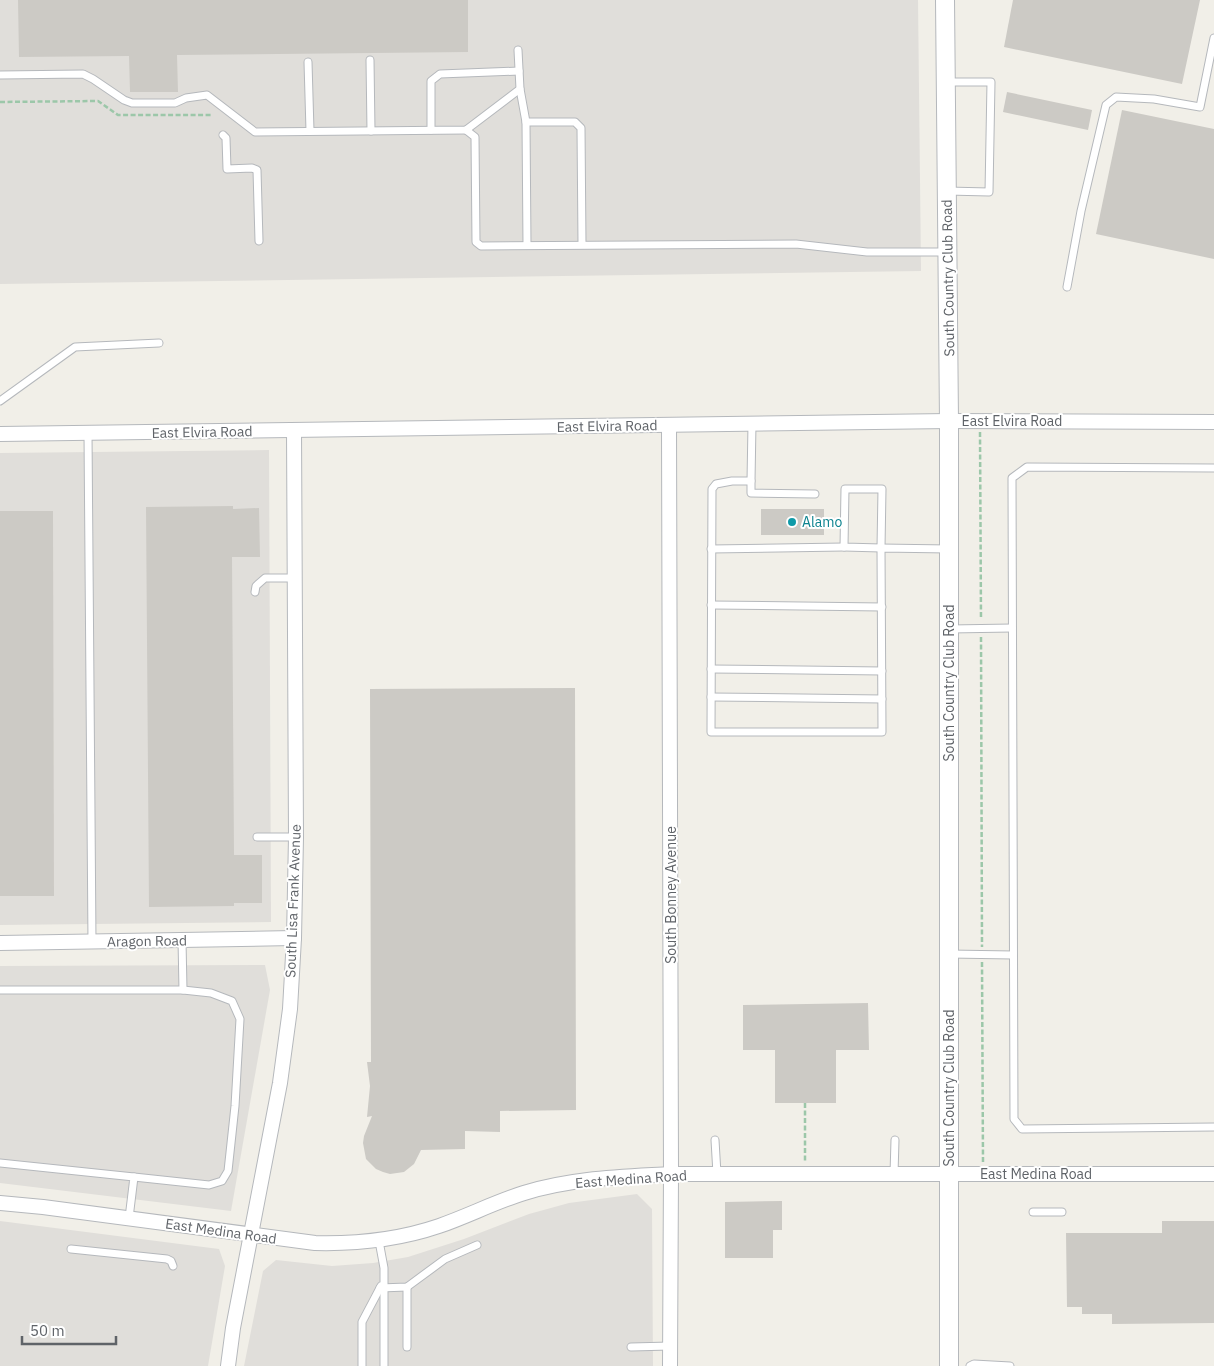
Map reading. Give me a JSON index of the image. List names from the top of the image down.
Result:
{
  "streets": {
    "street": [
      "South Country Club Road",
      "East Elvira Road",
      "South Bonney Avenue",
      "South Lisa Frank Avenue",
      "Aragon Road",
      "East Medina Road"
    ]
  },
  "crossings": [
    ["South Country Club Road", "East Elvira Road"],
    ["South Country Club Road", "East Medina Road"],
    ["East Elvira Road", "South Bonney Avenue"],
    ["East Elvira Road", "South Lisa Frank Avenue"],
    ["South Bonney Avenue", "East Medina Road"],
    ["South Lisa Frank Avenue", "Aragon Road"],
    ["South Lisa Frank Avenue", "East Medina Road"]
  ],
  "places": ["Alamo"],
  "scale_bar": "50 m"
}
